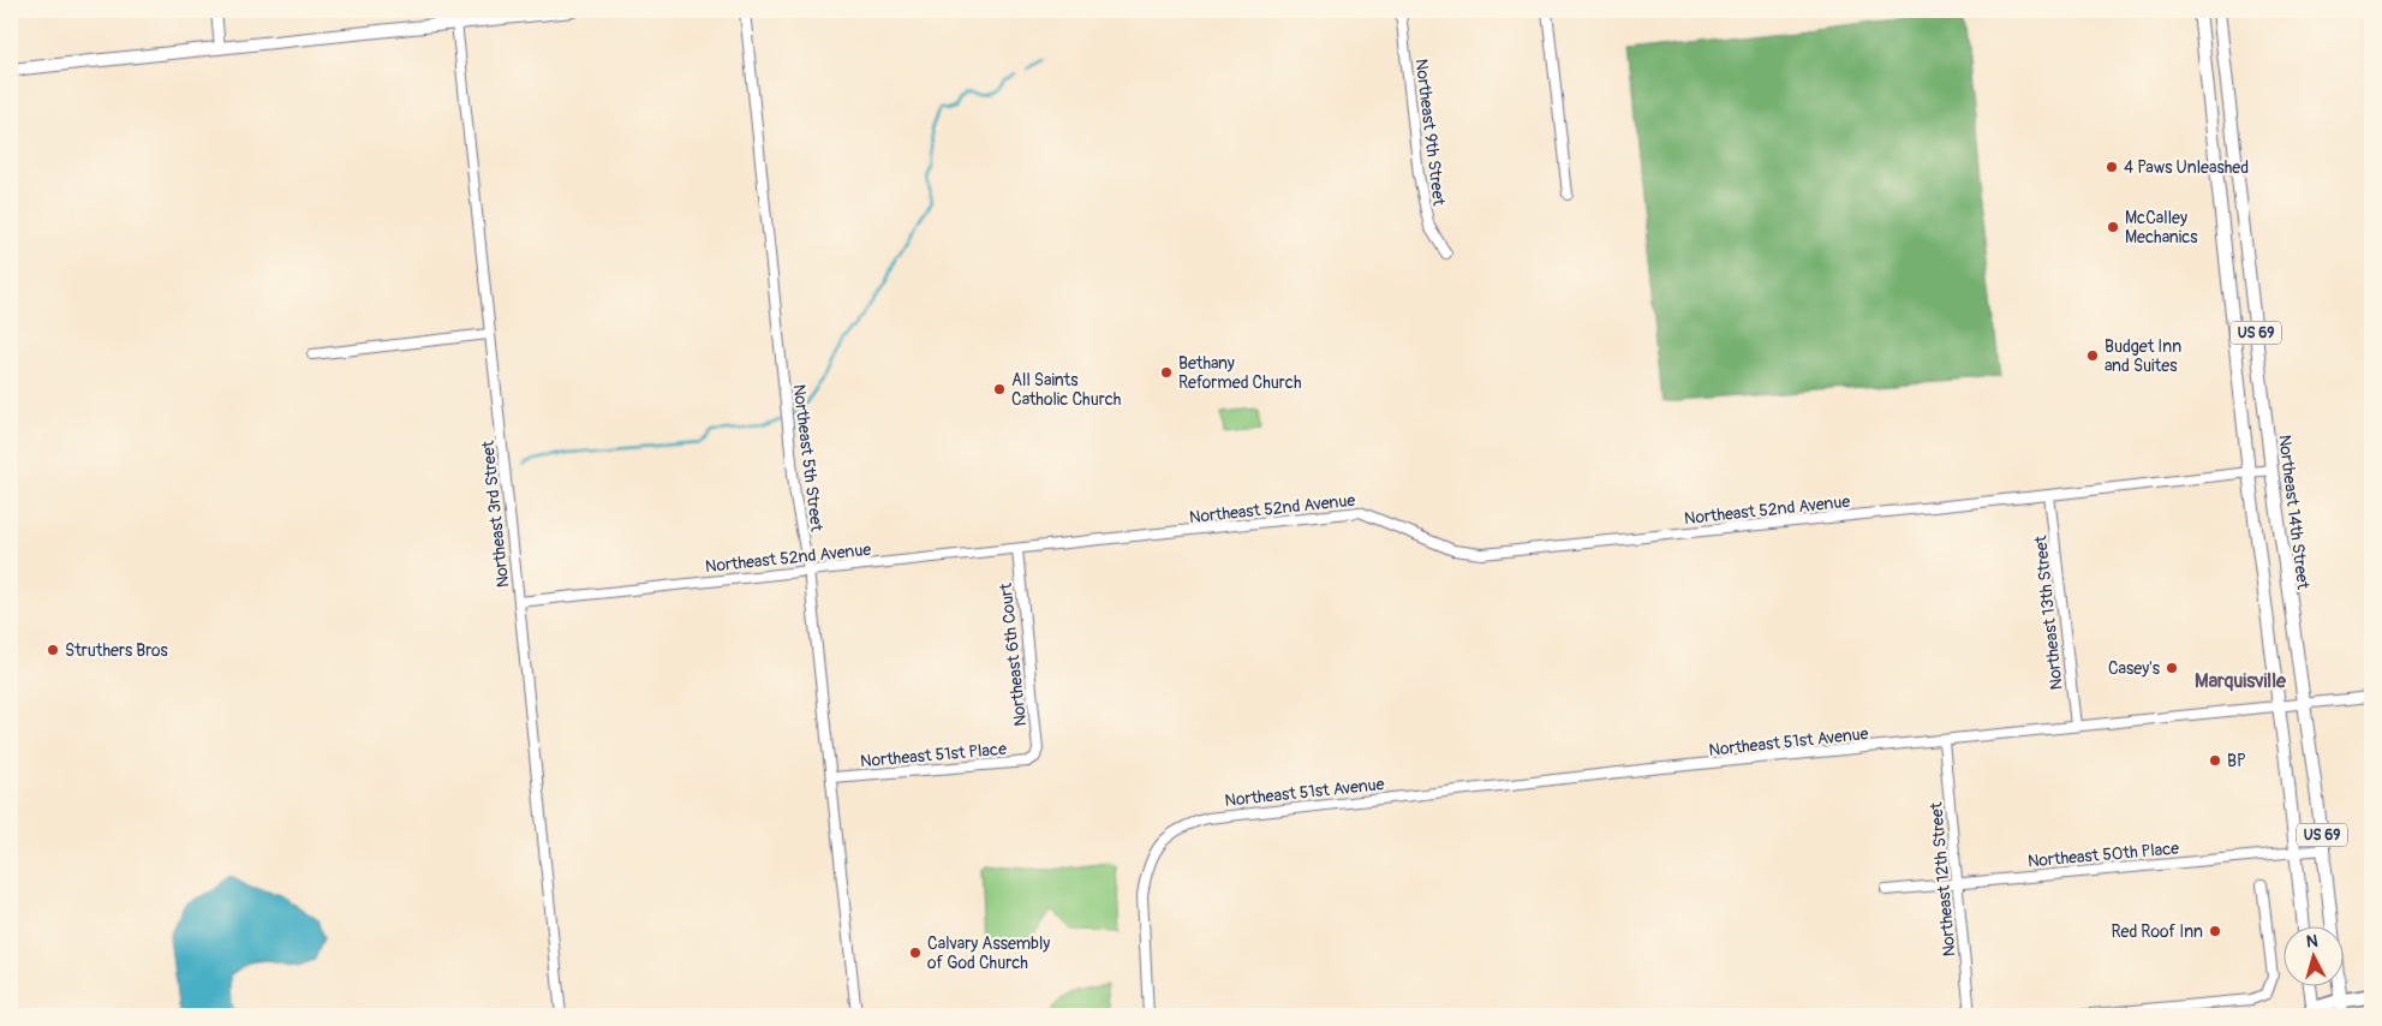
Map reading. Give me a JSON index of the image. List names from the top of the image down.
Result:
{
  "streets": {
    "main road": ["US 69", "Northeast 14th Street"],
    "street": [
      "Northeast 9th Street",
      "Northeast 5th Street",
      "Northeast 52nd Avenue",
      "Northeast 3rd Street",
      "Northeast 13th Street",
      "Northeast 6th Court",
      "Northeast 51st Avenue",
      "Northeast 51st Place",
      "Northeast 50th Place",
      "Northeast 12th Street"
    ]
  },
  "crossings": [
    ["US 69", "Northeast 52nd Avenue"],
    ["US 69", "Northeast 51st Avenue"],
    ["US 69", "Northeast 50th Place"],
    ["Northeast 5th Street", "Northeast 52nd Avenue"],
    ["Northeast 5th Street", "Northeast 51st Place"],
    ["Northeast 52nd Avenue", "Northeast 14th Street"],
    ["Northeast 52nd Avenue", "Northeast 3rd Street"],
    ["Northeast 52nd Avenue", "Northeast 13th Street"],
    ["Northeast 52nd Avenue", "Northeast 6th Court"],
    ["Northeast 14th Street", "Northeast 51st Avenue"],
    ["Northeast 14th Street", "Northeast 50th Place"],
    ["Northeast 13th Street", "Northeast 51st Avenue"],
    ["Northeast 6th Court", "Northeast 51st Place"],
    ["Northeast 51st Avenue", "Northeast 12th Street"],
    ["Northeast 50th Place", "Northeast 12th Street"]
  ],
  "districts": ["Marquisville"],
  "places": [
    "4 Paws Unleashed",
    "McCalley Mechanics",
    "Budget Inn and Suites",
    "Bethany Reformed Church",
    "All Saints Catholic Church",
    "Struthers Bros",
    "Casey's",
    "BP",
    "Red Roof Inn",
    "Calvary Assembly of God Church"
  ],
  "north": "top"
}
